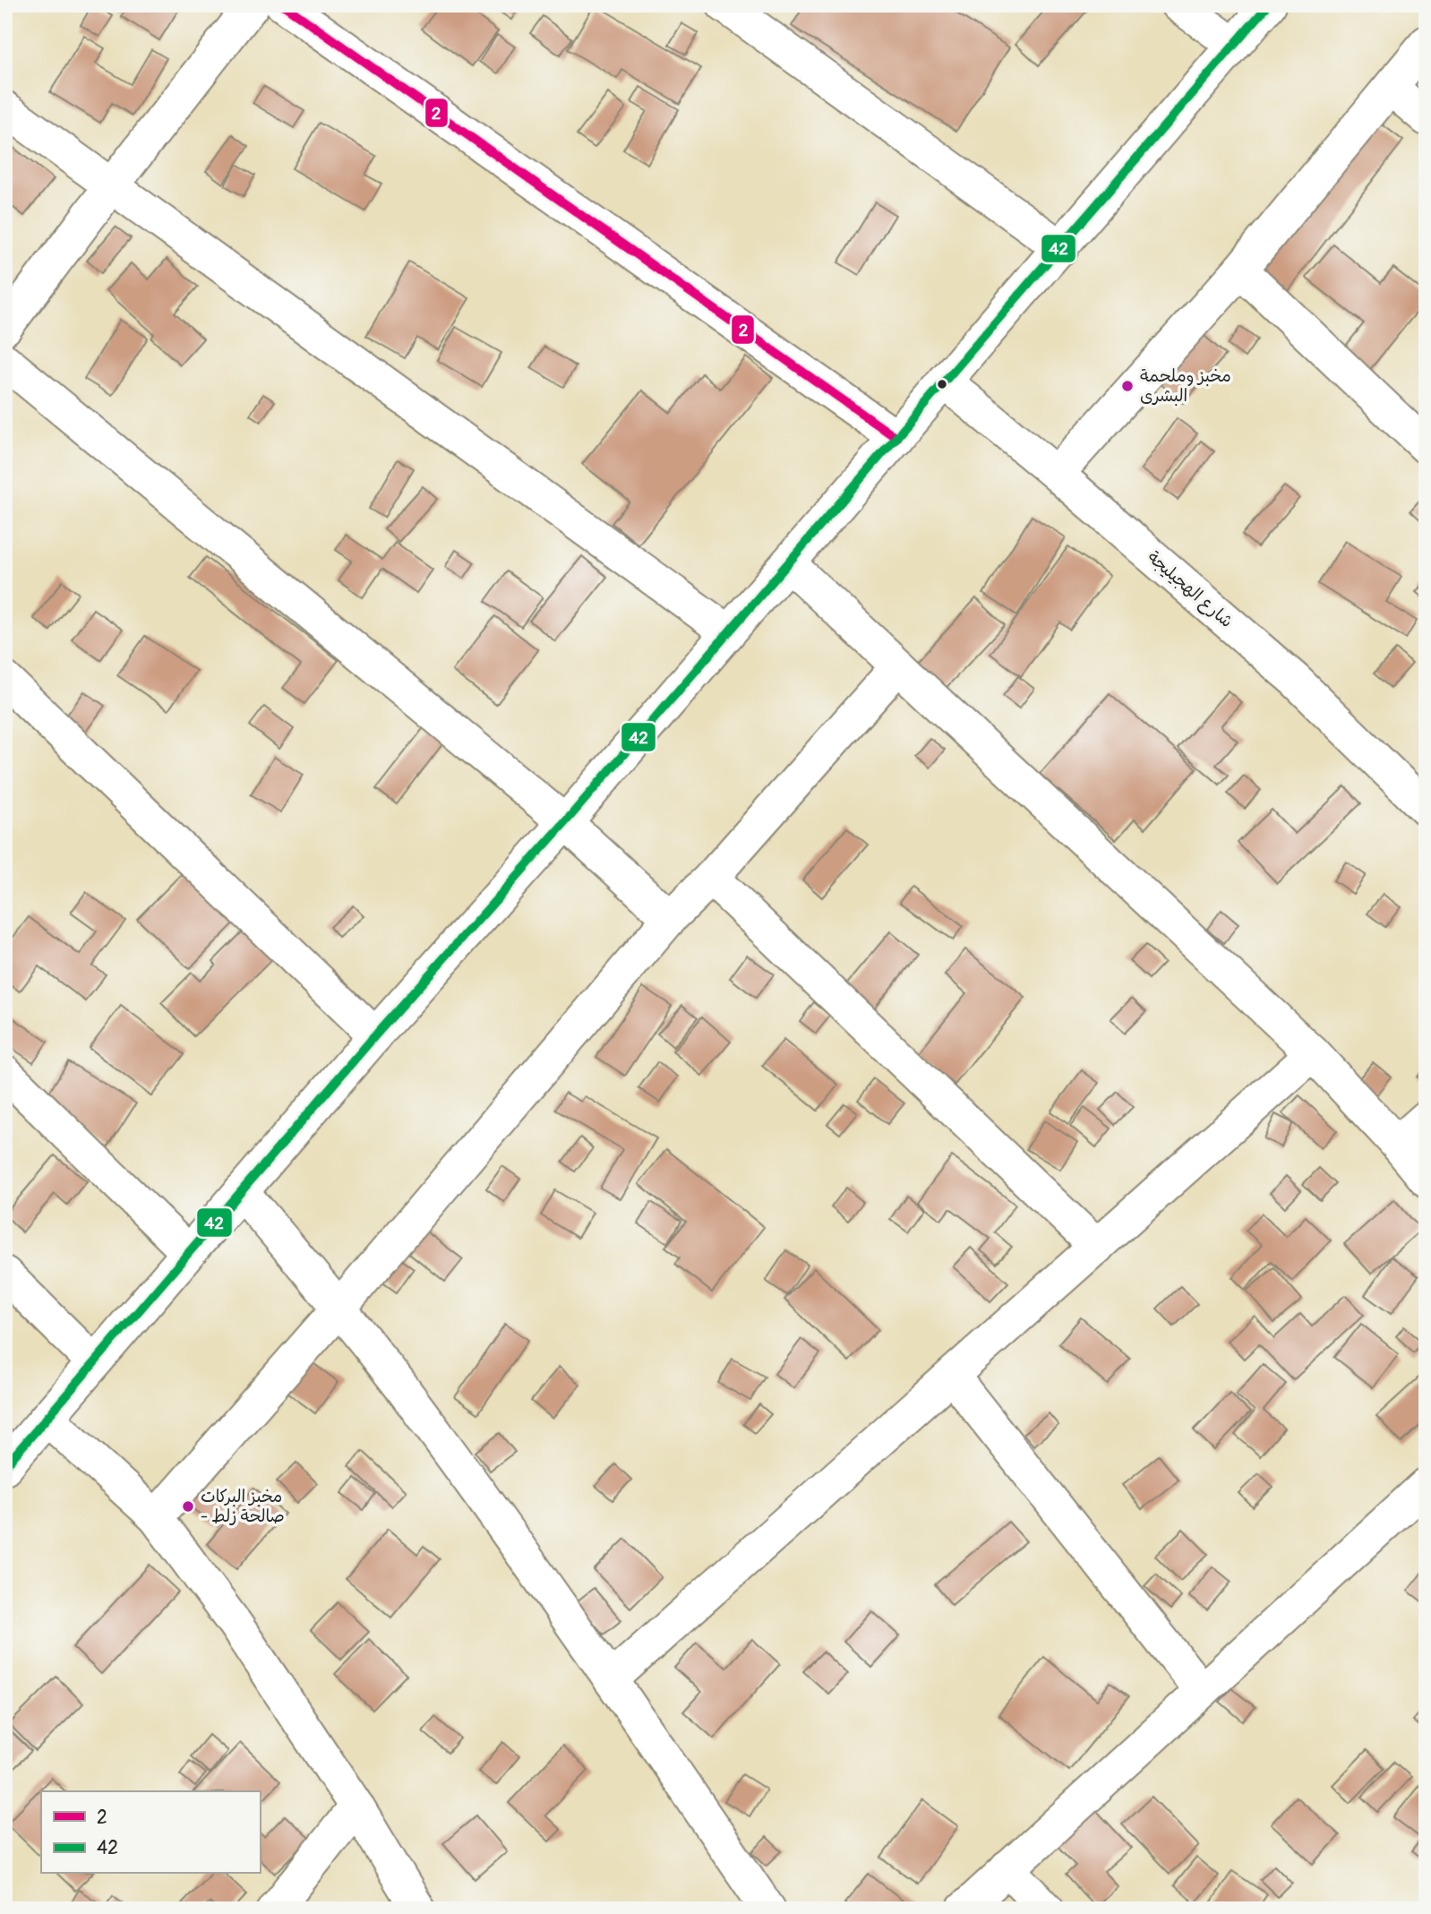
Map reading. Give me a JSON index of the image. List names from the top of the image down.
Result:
{
  "streets": {
    "street": ["شارع الهجيليجة"]
  },
  "places": ["مخبز وملحمة البشرى", "مخبز البركات - صالحة زلط"],
  "lines": ["transit line 2", "transit line 42"],
  "legend": ["2", "42"]
}
